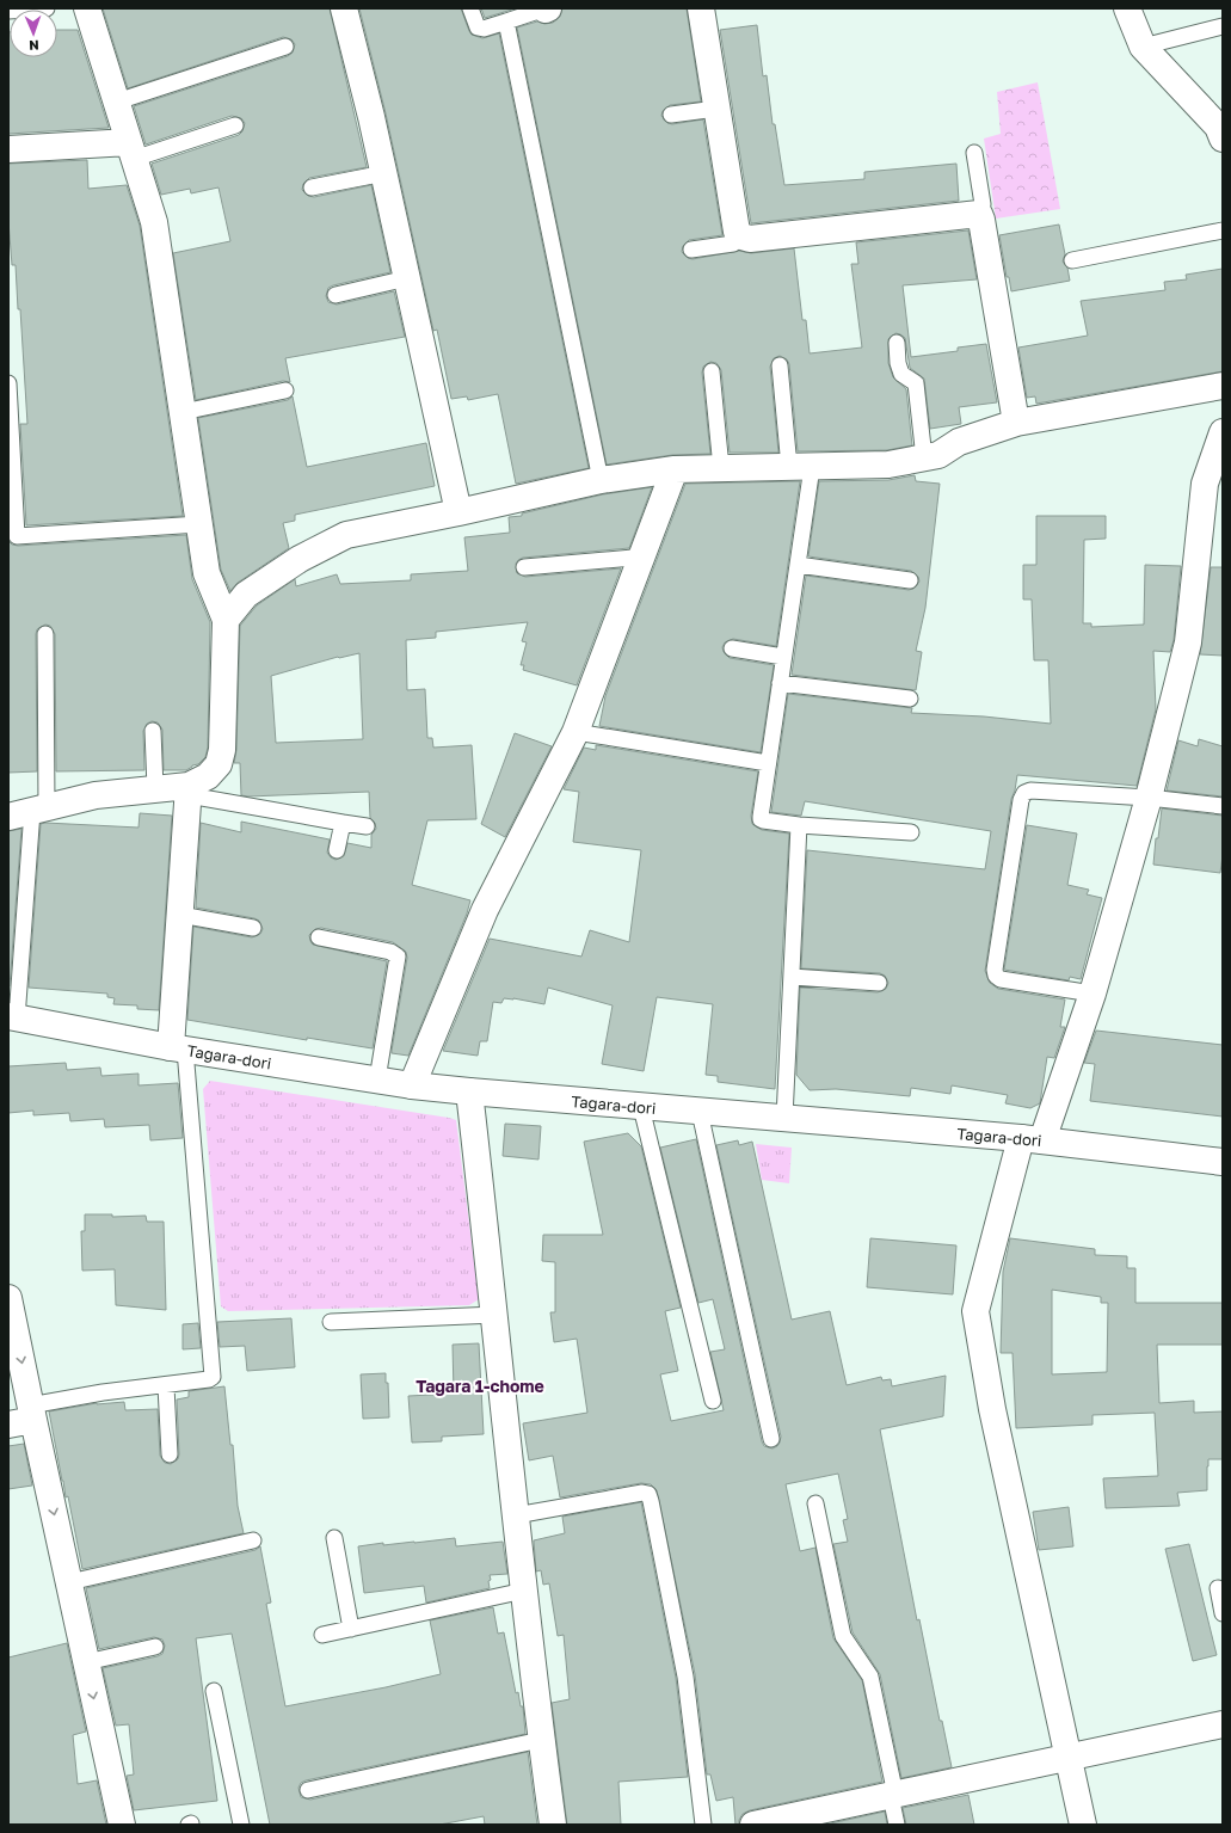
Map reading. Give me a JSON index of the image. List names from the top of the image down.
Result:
{
  "streets": {
    "street": ["Tagara-dori"]
  },
  "districts": ["Tagara 1-chome"],
  "north": "bottom"
}
